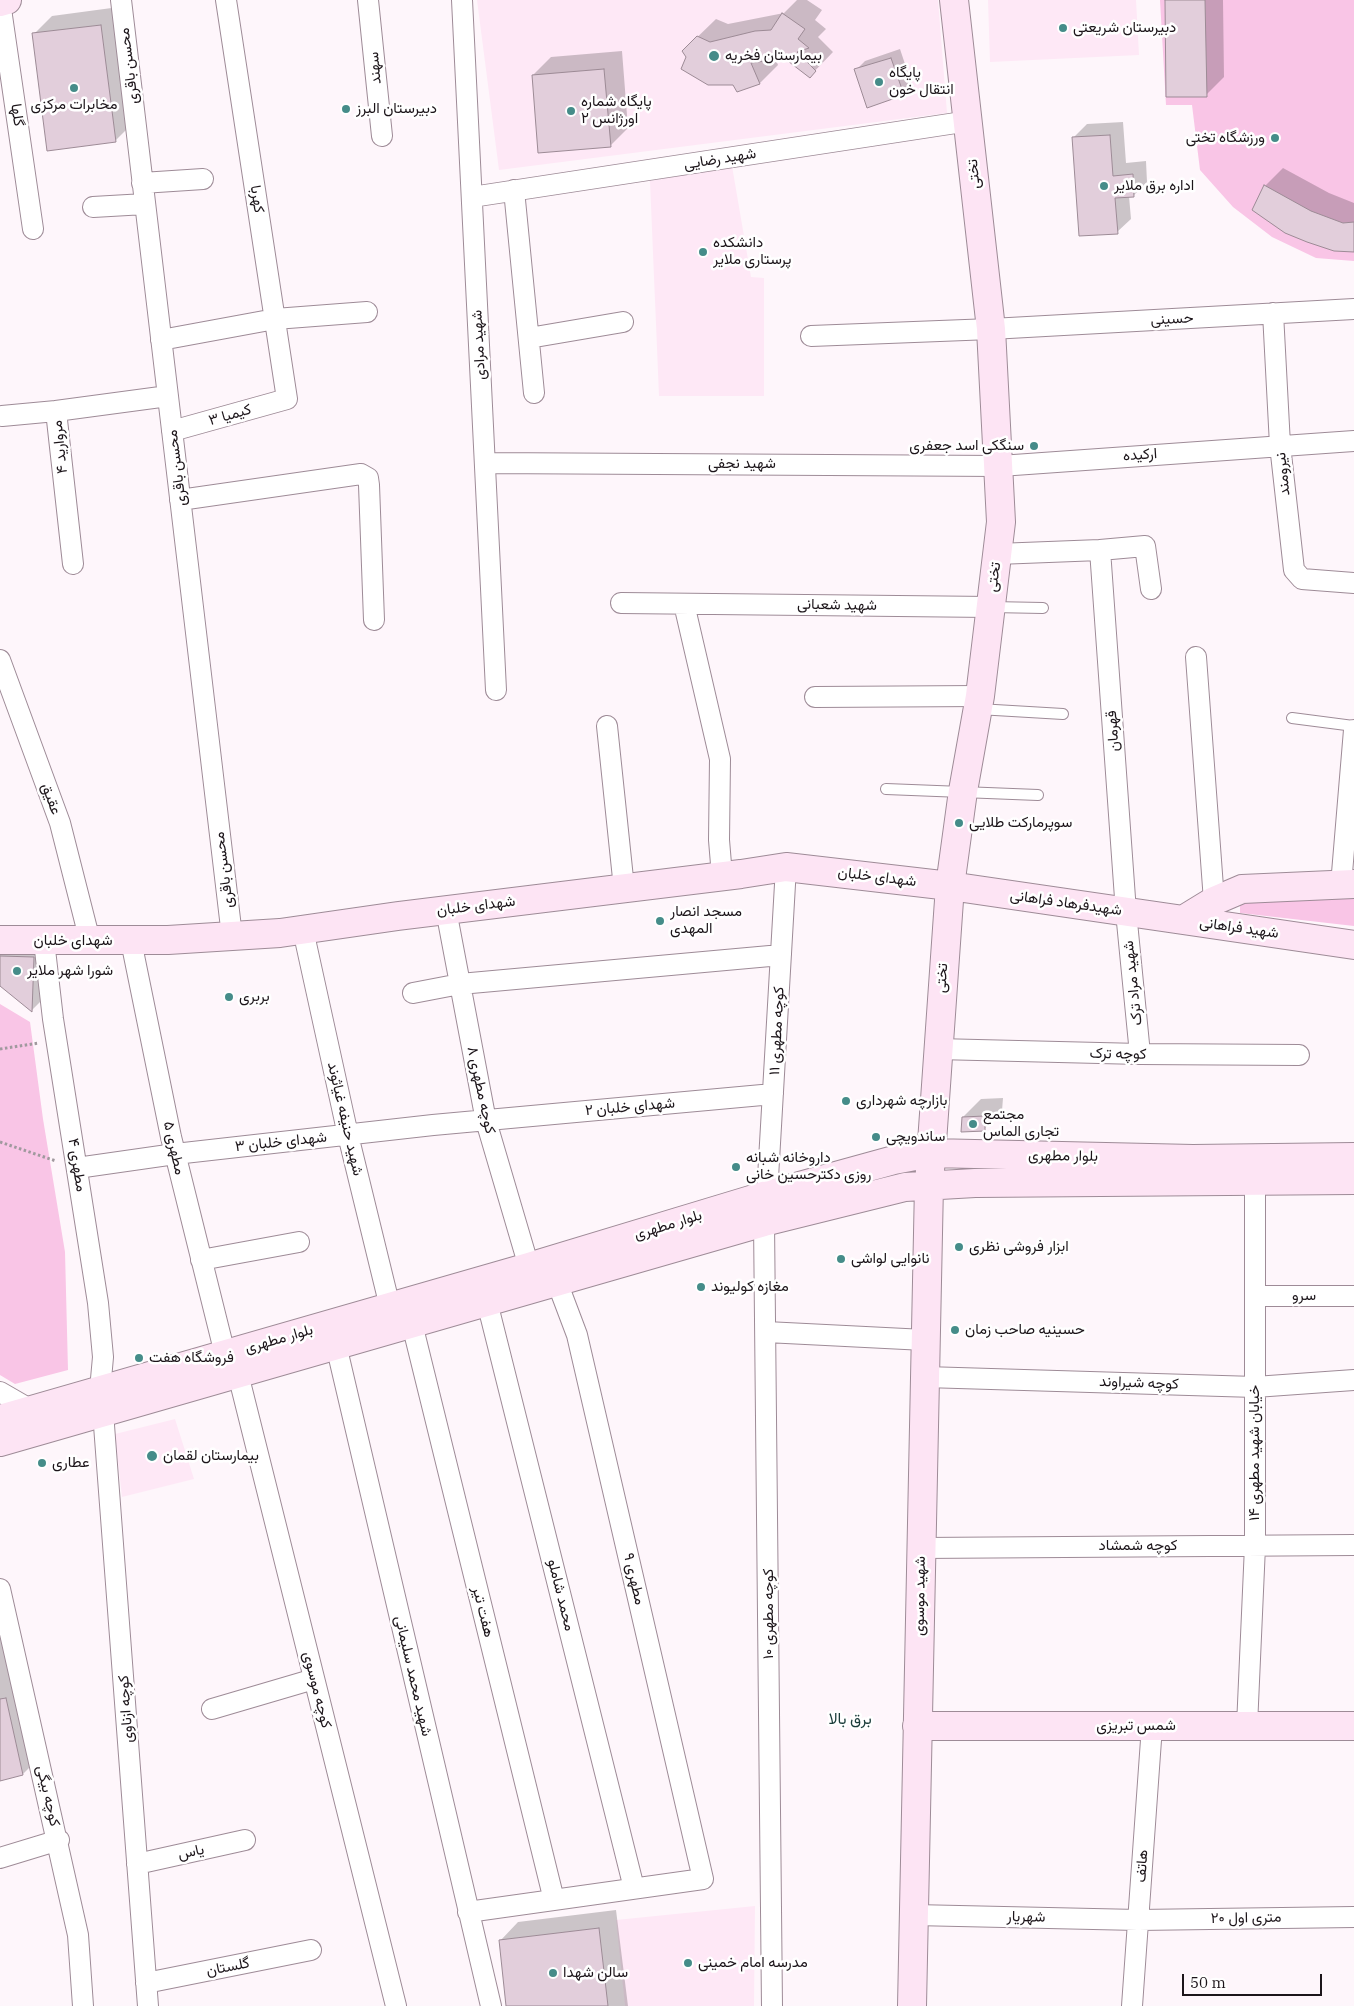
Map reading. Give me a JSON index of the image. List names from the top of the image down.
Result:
{
  "streets": {
    "main road": [
      "تختی",
      "شهدای خلبان",
      "شهیدفرهاد فراهانی",
      "شهید فراهانی",
      "بلوار مطهری",
      "شهید موسوی",
      "شمس تبریزی"
    ],
    "street": [
      "محسن باقری",
      "سهند",
      "گلها",
      "شهید رضایی",
      "کهربا",
      "حسینی",
      "شهید مرادی",
      "کیمیا ۳",
      "مروارید ۴",
      "ارکیده",
      "شهید نجفی",
      "نیرومند",
      "شهید شعبانی",
      "قهرمان",
      "عقیق",
      "شهید مراد ترک",
      "کوچه مطهری ۱۱",
      "کوچه ترک",
      "کوچه مطهری ۸",
      "شهدای خلبان ۲",
      "شهید حنیفه غیاثوند",
      "شهدای خلبان ۳",
      "مطهری ۵",
      "مطهری ۴",
      "سرو",
      "کوچه شیراوند",
      "خیابان شهید مطهری ۱۴",
      "کوچه شمشاد",
      "مطهری ۹",
      "محمد شاملو",
      "هفت تیر",
      "کوچه مطهری ۱۰",
      "شهید محمد سلیمانی",
      "کوچه موسوی",
      "کوچه ازناوی",
      "کوچه بیگی",
      "یاس",
      "هاتف",
      "شهریار",
      "۲۰ متری اول",
      "گلستان"
    ]
  },
  "crossings": [
    ["محسن باقری", "کیمیا ۳"],
    ["محسن باقری", "مروارید ۴"],
    ["محسن باقری", "شهدای خلبان"],
    ["شهید رضایی", "تختی"],
    ["شهید رضایی", "شهید مرادی"],
    ["تختی", "حسینی"],
    ["تختی", "ارکیده"],
    ["تختی", "شهید نجفی"],
    ["تختی", "شهید شعبانی"],
    ["تختی", "شهدای خلبان"],
    ["تختی", "شهیدفرهاد فراهانی"],
    ["تختی", "کوچه ترک"],
    ["تختی", "بلوار مطهری"],
    ["تختی", "شهید موسوی"],
    ["کهربا", "کیمیا ۳"],
    ["حسینی", "نیرومند"],
    ["شهید مرادی", "شهید نجفی"],
    ["ارکیده", "شهید نجفی"],
    ["ارکیده", "نیرومند"],
    ["قهرمان", "شهیدفرهاد فراهانی"],
    ["قهرمان", "شهید مراد ترک"],
    ["عقیق", "شهدای خلبان"],
    ["شهدای خلبان", "شهیدفرهاد فراهانی"],
    ["شهدای خلبان", "کوچه مطهری ۱۱"],
    ["شهدای خلبان", "کوچه مطهری ۸"],
    ["شهدای خلبان", "شهید حنیفه غیاثوند"],
    ["شهدای خلبان", "مطهری ۵"],
    ["شهدای خلبان", "مطهری ۴"],
    ["شهیدفرهاد فراهانی", "شهید فراهانی"],
    ["شهیدفرهاد فراهانی", "شهید مراد ترک"],
    ["شهید مراد ترک", "کوچه ترک"],
    ["کوچه مطهری ۱۱", "شهدای خلبان ۲"],
    ["کوچه مطهری ۱۱", "بلوار مطهری"],
    ["کوچه مطهری ۸", "شهدای خلبان ۲"],
    ["کوچه مطهری ۸", "شهدای خلبان ۳"],
    ["کوچه مطهری ۸", "بلوار مطهری"],
    ["شهدای خلبان ۲", "شهدای خلبان ۳"],
    ["شهید حنیفه غیاثوند", "شهدای خلبان ۳"],
    ["شهید حنیفه غیاثوند", "بلوار مطهری"],
    ["شهدای خلبان ۳", "مطهری ۵"],
    ["شهدای خلبان ۳", "مطهری ۴"],
    ["مطهری ۵", "بلوار مطهری"],
    ["مطهری ۵", "کوچه موسوی"],
    ["بلوار مطهری", "مطهری ۴"],
    ["بلوار مطهری", "خیابان شهید مطهری ۱۴"],
    ["بلوار مطهری", "مطهری ۹"],
    ["بلوار مطهری", "محمد شاملو"],
    ["بلوار مطهری", "شهید موسوی"],
    ["بلوار مطهری", "هفت تیر"],
    ["بلوار مطهری", "کوچه مطهری ۱۰"],
    ["بلوار مطهری", "شهید محمد سلیمانی"],
    ["بلوار مطهری", "کوچه موسوی"],
    ["بلوار مطهری", "کوچه ازناوی"],
    ["مطهری ۴", "کوچه ازناوی"],
    ["سرو", "خیابان شهید مطهری ۱۴"],
    ["کوچه شیراوند", "خیابان شهید مطهری ۱۴"],
    ["کوچه شیراوند", "شهید موسوی"],
    ["خیابان شهید مطهری ۱۴", "کوچه شمشاد"],
    ["خیابان شهید مطهری ۱۴", "شمس تبریزی"],
    ["کوچه شمشاد", "شهید موسوی"],
    ["مطهری ۹", "محمد شاملو"],
    ["شهید موسوی", "شمس تبریزی"],
    ["شهید موسوی", "شهریار"],
    ["کوچه ازناوی", "یاس"],
    ["کوچه ازناوی", "گلستان"],
    ["شمس تبریزی", "هاتف"],
    ["هاتف", "شهریار"],
    ["هاتف", "۲۰ متری اول"],
    ["شهریار", "۲۰ متری اول"]
  ],
  "districts": ["برق بالا"],
  "places": [
    "دبیرستان شریعتی",
    "بیمارستان فخریه",
    "پایگاه انتقال خون",
    "مخابرات مرکزی",
    "دبیرستان البرز",
    "پایگاه شماره ۲ اورژانس",
    "ورزشگاه تختی",
    "اداره برق ملایر",
    "دانشکده پرستاری ملایر",
    "سنگکی اسد جعفری",
    "سوپرمارکت طلایی",
    "مسجد انصار المهدی",
    "شورا شهر ملایر",
    "بربری",
    "بازارچه شهرداری",
    "مجتمع تجاری الماس",
    "ساندویچی",
    "داروخانه شبانه روزی دکترحسین خانی",
    "ابزار فروشی نظری",
    "نانوایی لواشی",
    "مغازه کولیوند",
    "حسینیه صاحب زمان",
    "فروشگاه هفت",
    "بیمارستان لقمان",
    "عطاری",
    "مدرسه امام خمینی",
    "سالن شهدا"
  ],
  "scale_bar": "50 m"
}
